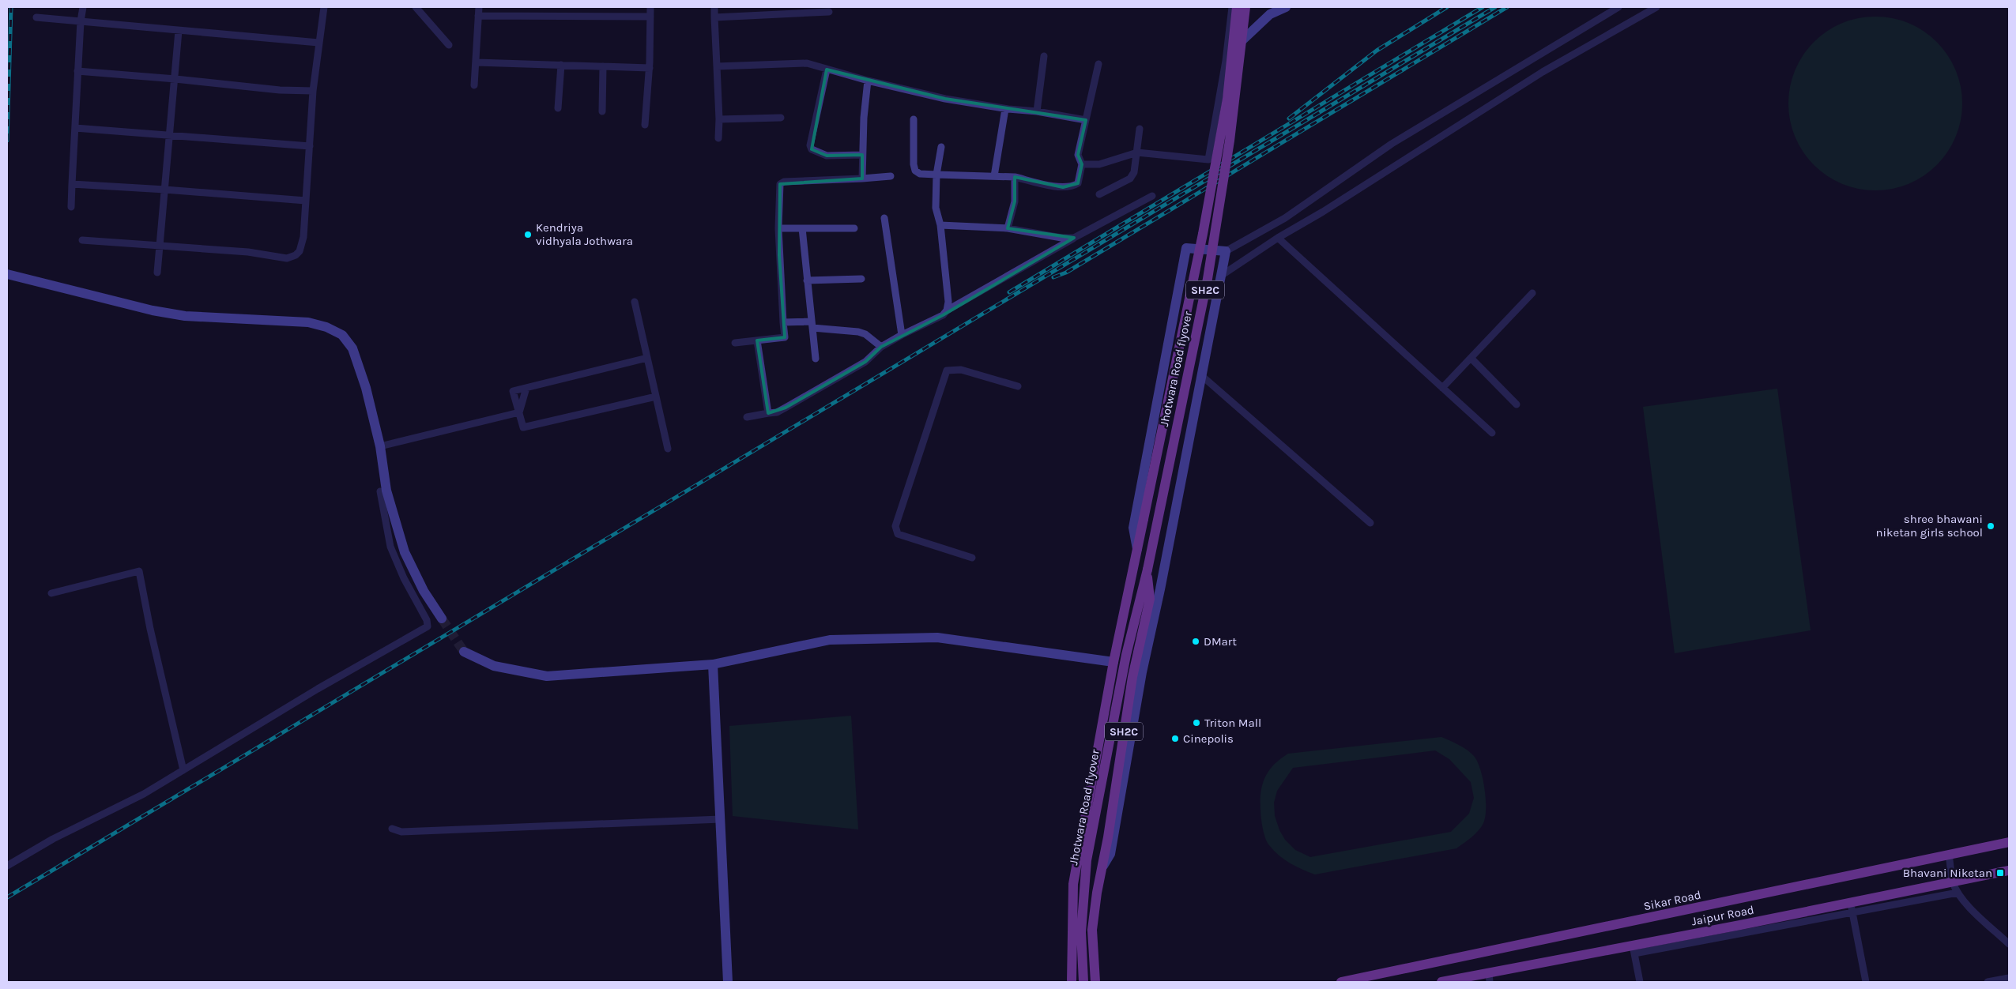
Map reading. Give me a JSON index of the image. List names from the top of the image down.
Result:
{
  "streets": {
    "main road": [
      "SH2C",
      "Jhotwara Road flyover",
      "Sikar Road",
      "Jaipur Road"
    ]
  },
  "crossings": [
    ["SH2C", "Jhotwara Road flyover"]
  ],
  "places": {
    "other": [
      "Kendriya vidhyala Jothwara",
      "shree bhawani niketan girls school",
      "DMart",
      "Triton Mall",
      "Cinepolis"
    ],
    "transit": ["Bhavani Niketan"]
  }
}
